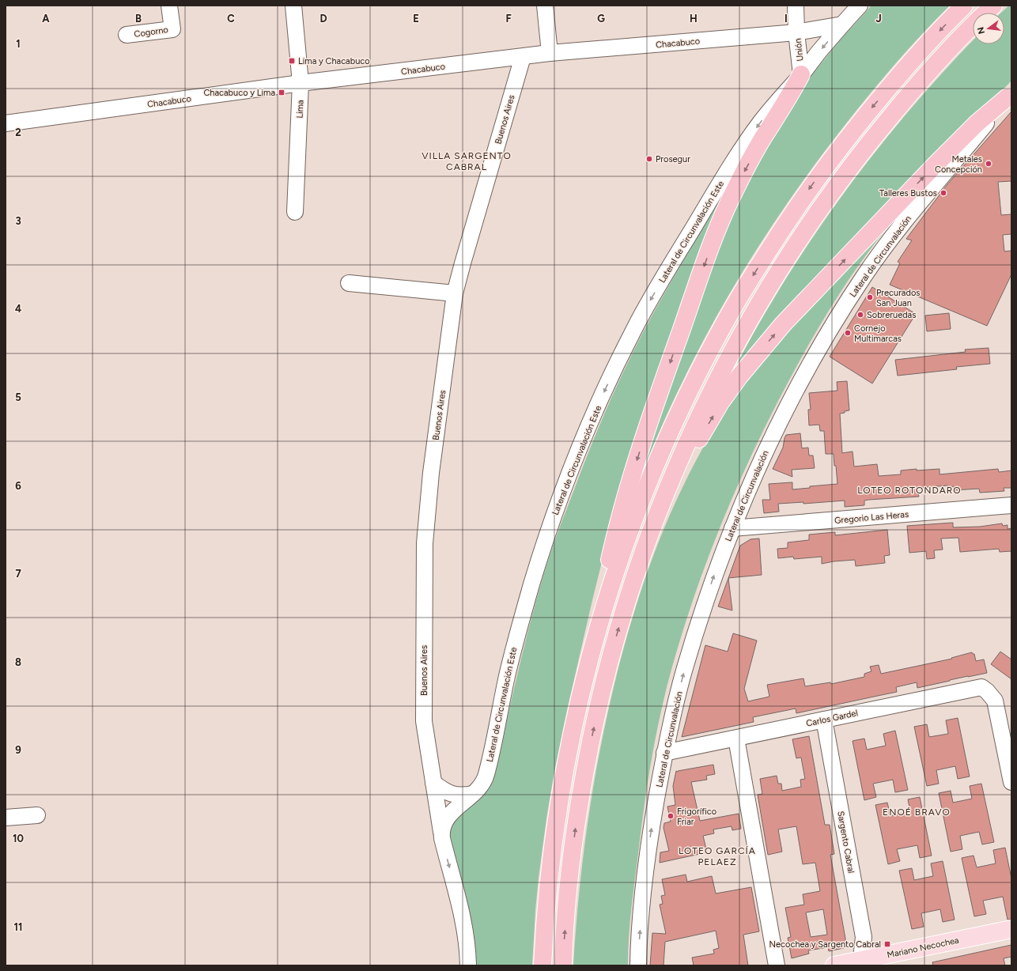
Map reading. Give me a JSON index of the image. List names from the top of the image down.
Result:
{
  "streets": {
    "main road": ["Mariano Necochea"],
    "street": [
      "Cogorno",
      "Chacabuco",
      "Unión",
      "Lima",
      "Buenos Aires",
      "Lateral de Circunvalación Este",
      "Lateral de Circunvalación",
      "Gregorio Las Heras",
      "Carlos Gardel",
      "Sargento Cabral"
    ]
  },
  "crossings": [
    ["Chacabuco", "Unión"],
    ["Chacabuco", "Lima"],
    ["Chacabuco", "Buenos Aires"],
    ["Chacabuco", "Lateral de Circunvalación Este"],
    ["Unión", "Lateral de Circunvalación Este"],
    ["Buenos Aires", "Lateral de Circunvalación Este"],
    ["Lateral de Circunvalación", "Gregorio Las Heras"],
    ["Lateral de Circunvalación", "Carlos Gardel"],
    ["Carlos Gardel", "Sargento Cabral"],
    ["Sargento Cabral", "Mariano Necochea"]
  ],
  "one_way": ["Lateral de Circunvalación Este"],
  "districts": [
    "VILLA SARGENTO CABRAL",
    "LOTEO ROTONDARO",
    "ENOÉ BRAVO",
    "LOTEO GARCÍA PELAEZ"
  ],
  "places": {
    "transit": ["Lima y Chacabuco", "Chacabuco y Lima", "Necochea y Sargento Cabral"],
    "other": [
      "Prosegur",
      "Metales Concepción",
      "Talleres Bustos",
      "Precurados San Juan",
      "Sobreruedas",
      "Cornejo Multimarcas",
      "Frigorífico Friar"
    ]
  },
  "north": "left",
  "grid": {
    "columns": [
      "A",
      "B",
      "C",
      "D",
      "E",
      "F",
      "G",
      "H",
      "I",
      "J"
    ],
    "rows": [
      "1",
      "2",
      "3",
      "4",
      "5",
      "6",
      "7",
      "8",
      "9",
      "10",
      "11"
    ]
  }
}
